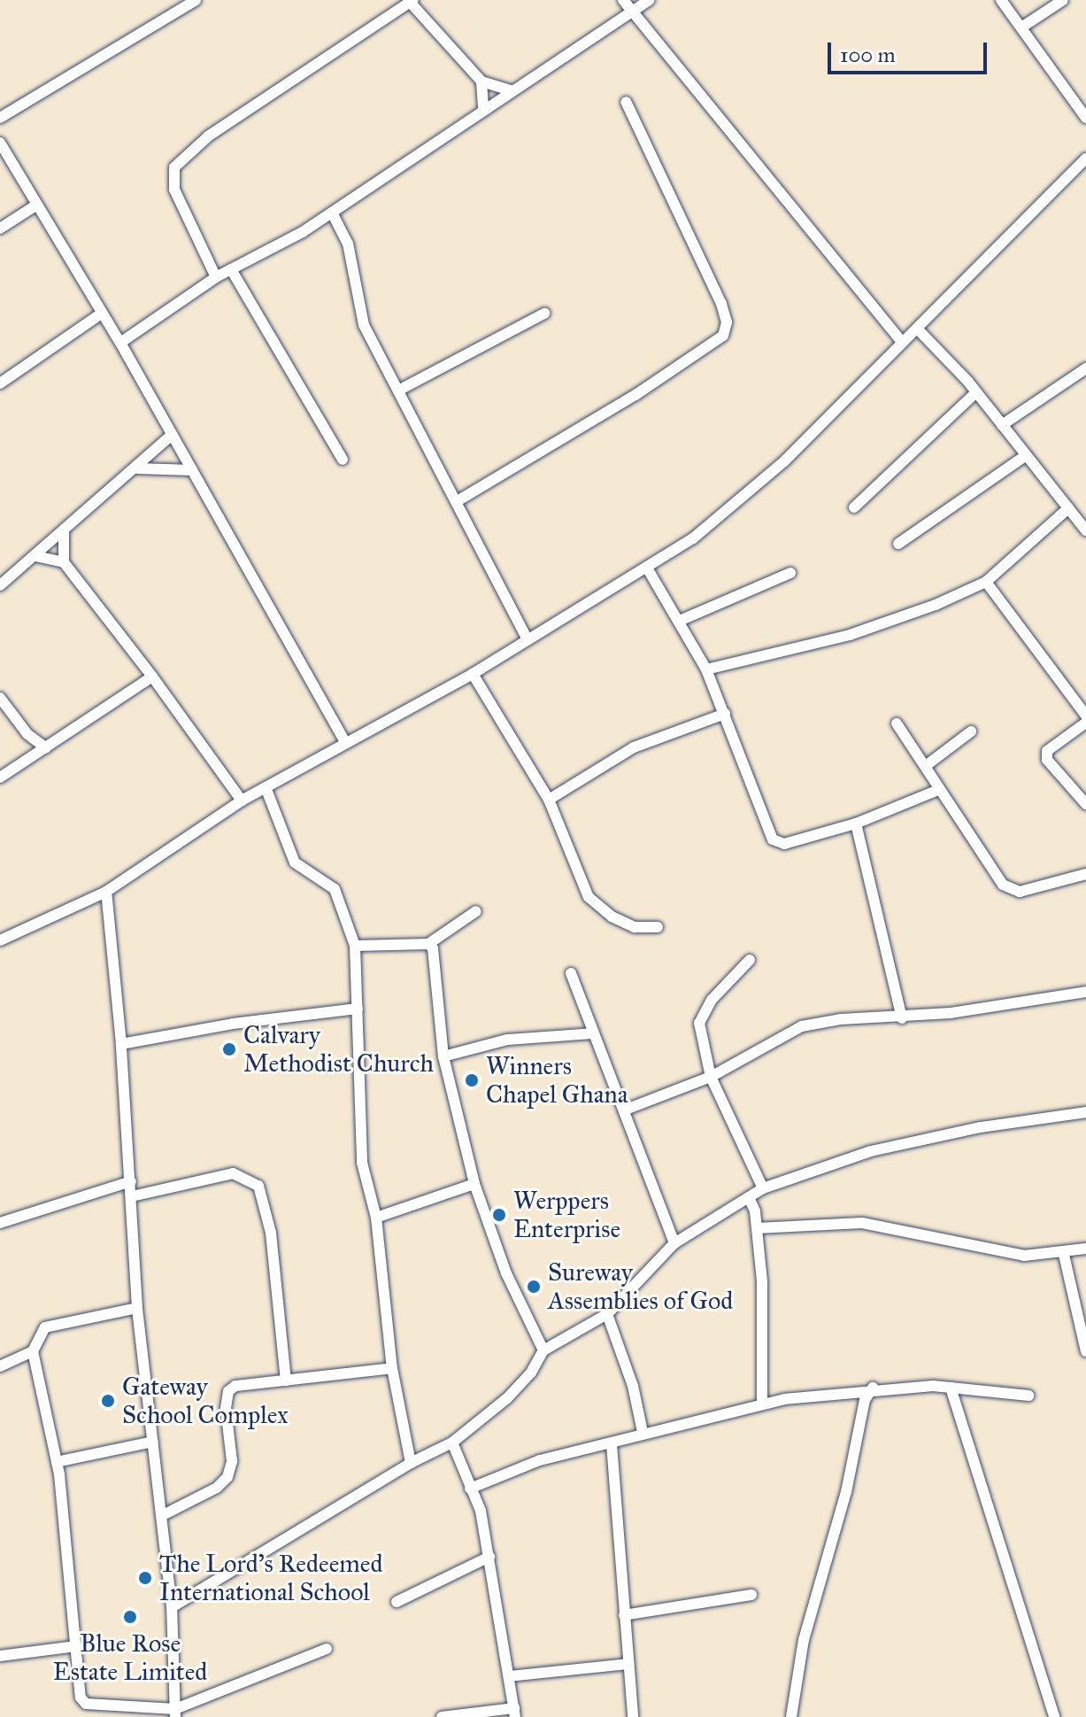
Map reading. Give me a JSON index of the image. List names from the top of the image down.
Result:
{
  "places": [
    "Calvary Methodist Church",
    "Winners Chapel Ghana",
    "Werppers Enterprise",
    "Sureway Assemblies of God",
    "Gateway School Complex",
    "The Lord's Redeemed International School",
    "Blue Rose Estate Limited"
  ],
  "scale_bar": "100 m"
}
